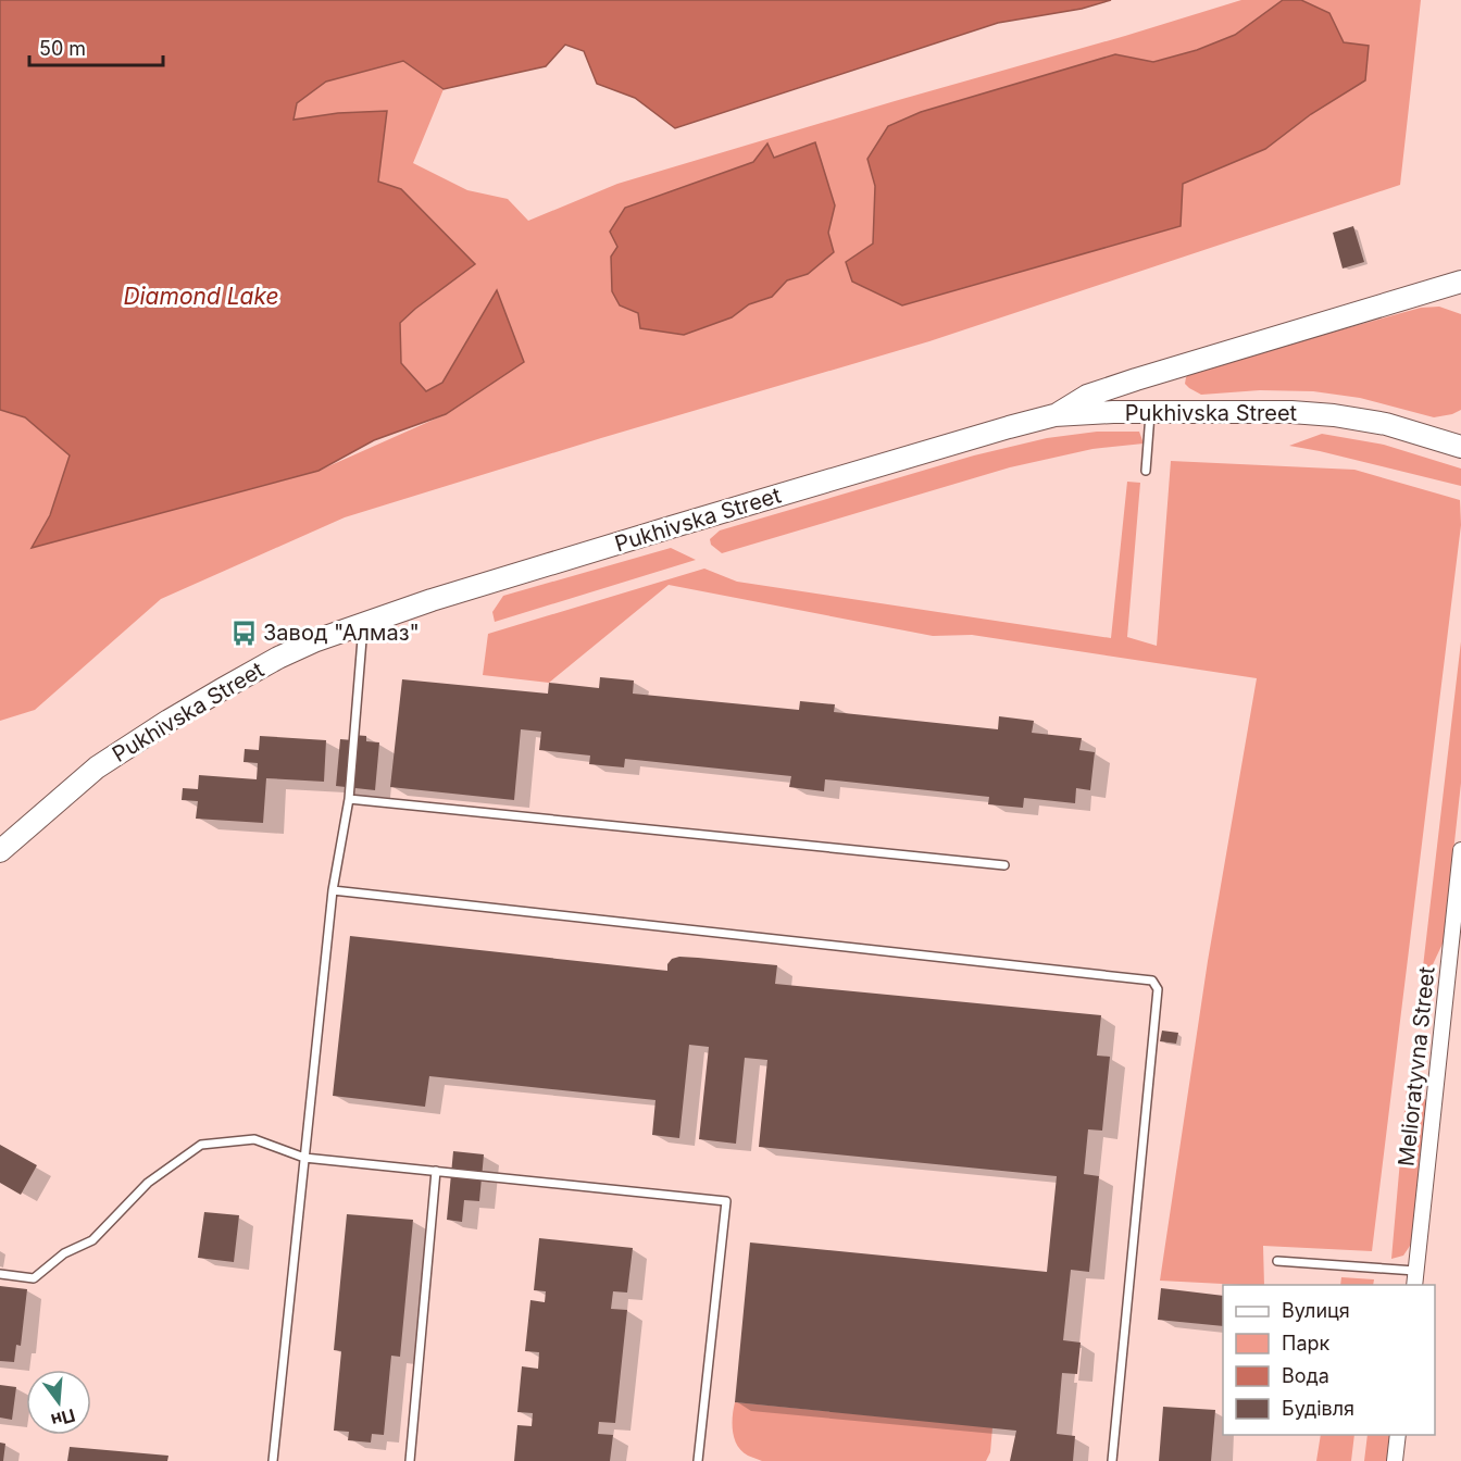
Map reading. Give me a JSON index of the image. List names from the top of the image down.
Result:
{
  "streets": {
    "street": ["Pukhivska Street", "Melioratyvna Street"]
  },
  "water": ["Diamond Lake"],
  "places": {
    "bus stop": ["Завод \"Алмаз\""]
  },
  "legend": [
    "Вулиця",
    "Парк",
    "Вода",
    "Будівля"
  ],
  "scale_bar": "50 m",
  "north": "bottom"
}
